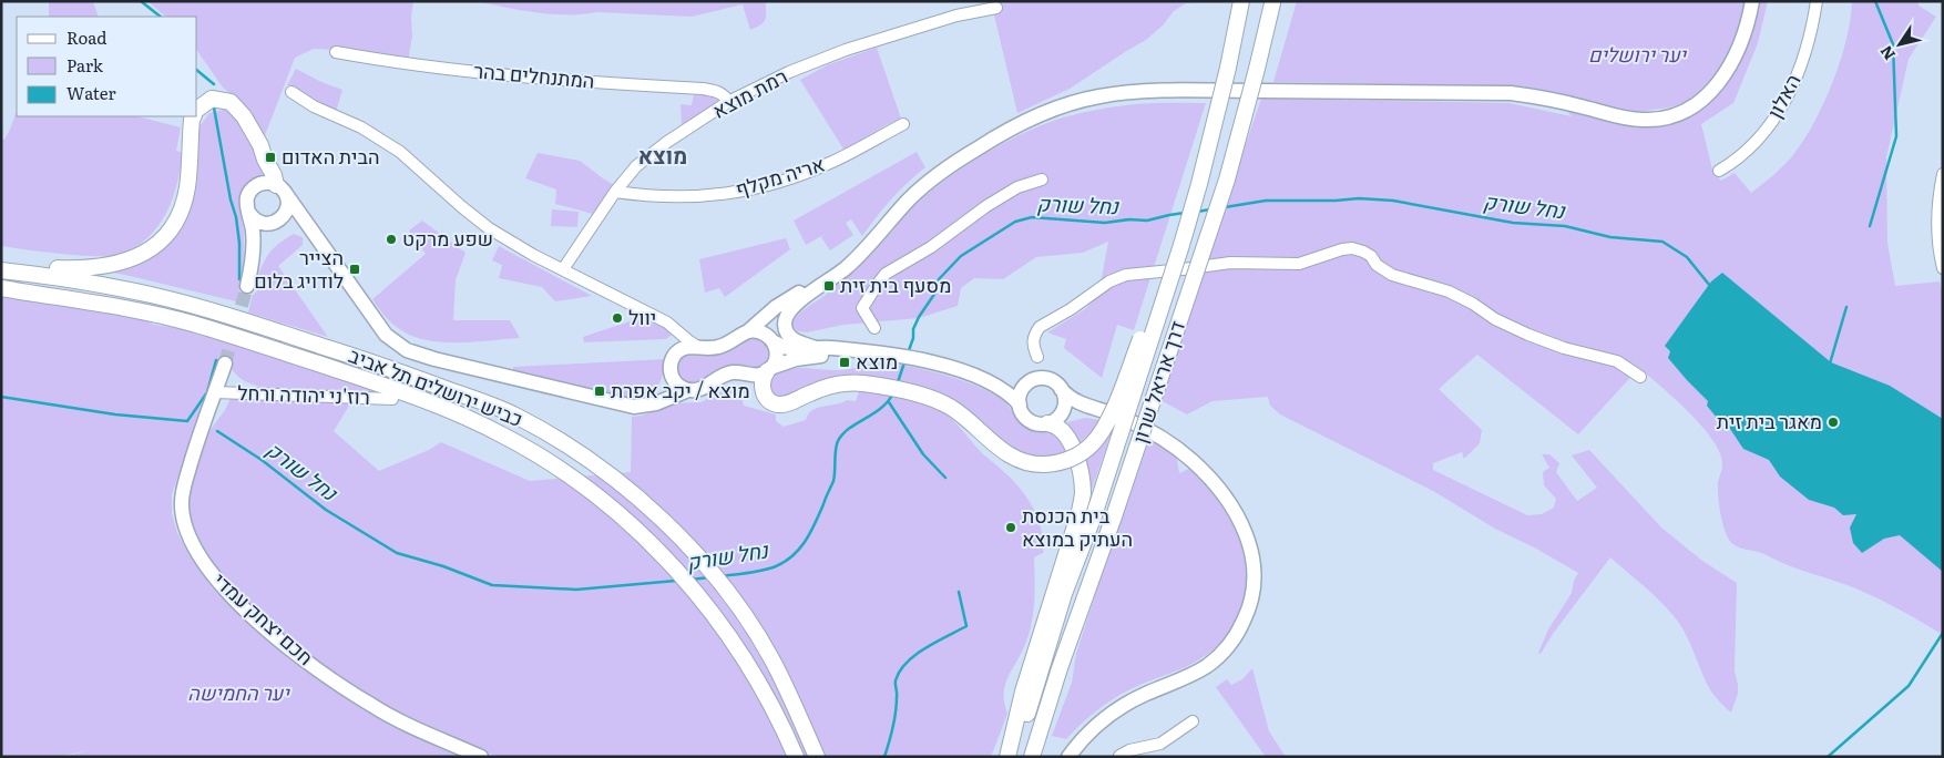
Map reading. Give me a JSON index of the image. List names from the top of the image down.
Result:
{
  "streets": {
    "highway": ["דרך אריאל שרון", "כביש ירושלים תל אביב"],
    "main road": ["חכם יצחק עמדי"],
    "street": [
      "המתנחלים בהר",
      "רמת מוצא",
      "האלון",
      "אריה מקלף",
      "רוז'ני יהודה ורחל"
    ]
  },
  "crossings": [
    ["המתנחלים בהר", "רמת מוצא"],
    ["רמת מוצא", "אריה מקלף"],
    ["רוז'ני יהודה ורחל", "חכם יצחק עמדי"]
  ],
  "districts": ["מוצא"],
  "water": ["נחל שורק"],
  "parks": ["יער ירושלים", "יער החמישה"],
  "places": {
    "transit": [
      "הבית האדום",
      "הצייר לודויג בלום",
      "מסעף בית זית",
      "מוצא",
      "מוצא / יקב אפרת"
    ],
    "other": [
      "שפע מרקט",
      "יוול",
      "מאגר בית זית",
      "בית הכנסת העתיק במוצא"
    ]
  },
  "legend": ["Road", "Park", "Water"],
  "north": "bottom left"
}
